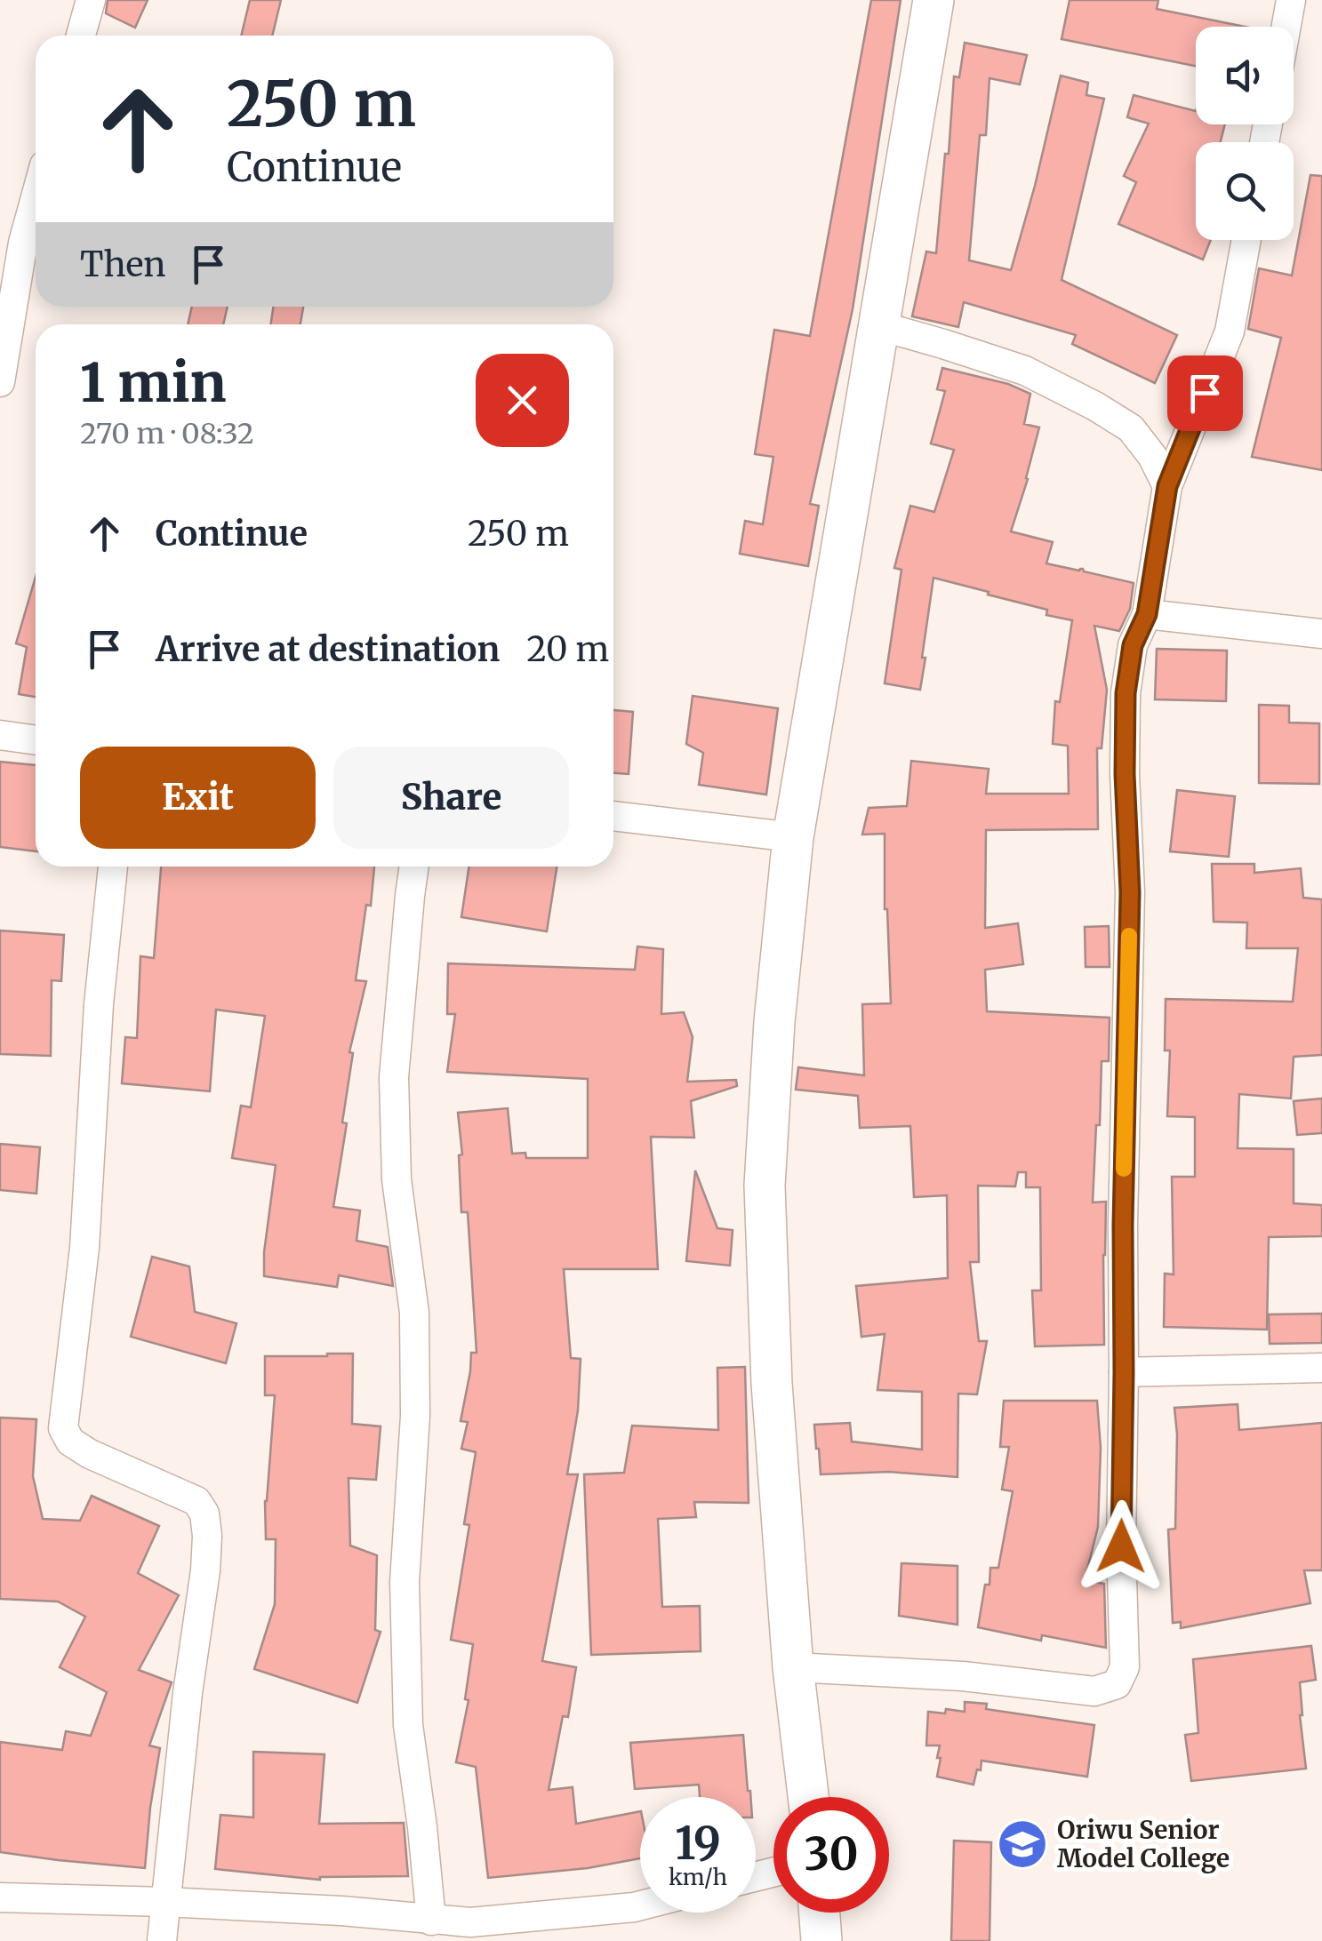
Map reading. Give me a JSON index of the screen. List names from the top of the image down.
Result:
{
  "places": {
    "school or university": ["Oriwu Senior Model College"]
  },
  "page": {
    "turn": ["250 m", "Continue"],
    "then": "Then",
    "heading": ["1 min", "270 m · 08:32"],
    "list": [
      {
        "name": "Continue",
        "value": "250 m"
      },
      {
        "name": "Arrive at destination",
        "value": "20 m"
      }
    ],
    "buttons": ["Exit", "Share"],
    "speed": "19 km/h",
    "limit": "30"
  }
}
